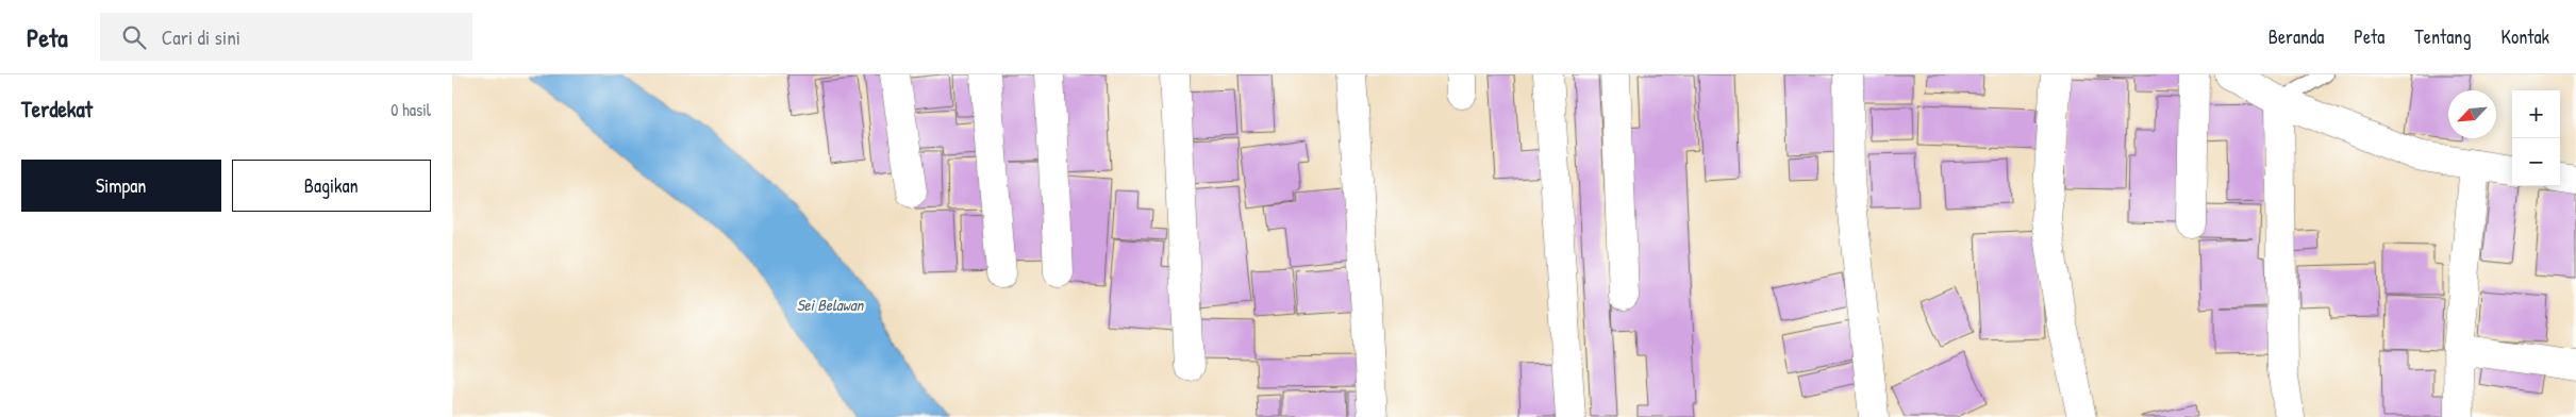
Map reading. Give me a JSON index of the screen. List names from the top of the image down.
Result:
{
  "water": ["Sei Belawan"],
  "north": "bottom left",
  "page": {
    "header": "Peta",
    "search": "Cari di sini",
    "nav": [
      "Beranda",
      "Peta",
      "Tentang",
      "Kontak"
    ],
    "heading": ["Terdekat", "0 hasil"],
    "map_buttons": ["+", "−"],
    "buttons": ["Simpan", "Bagikan"]
  }
}
